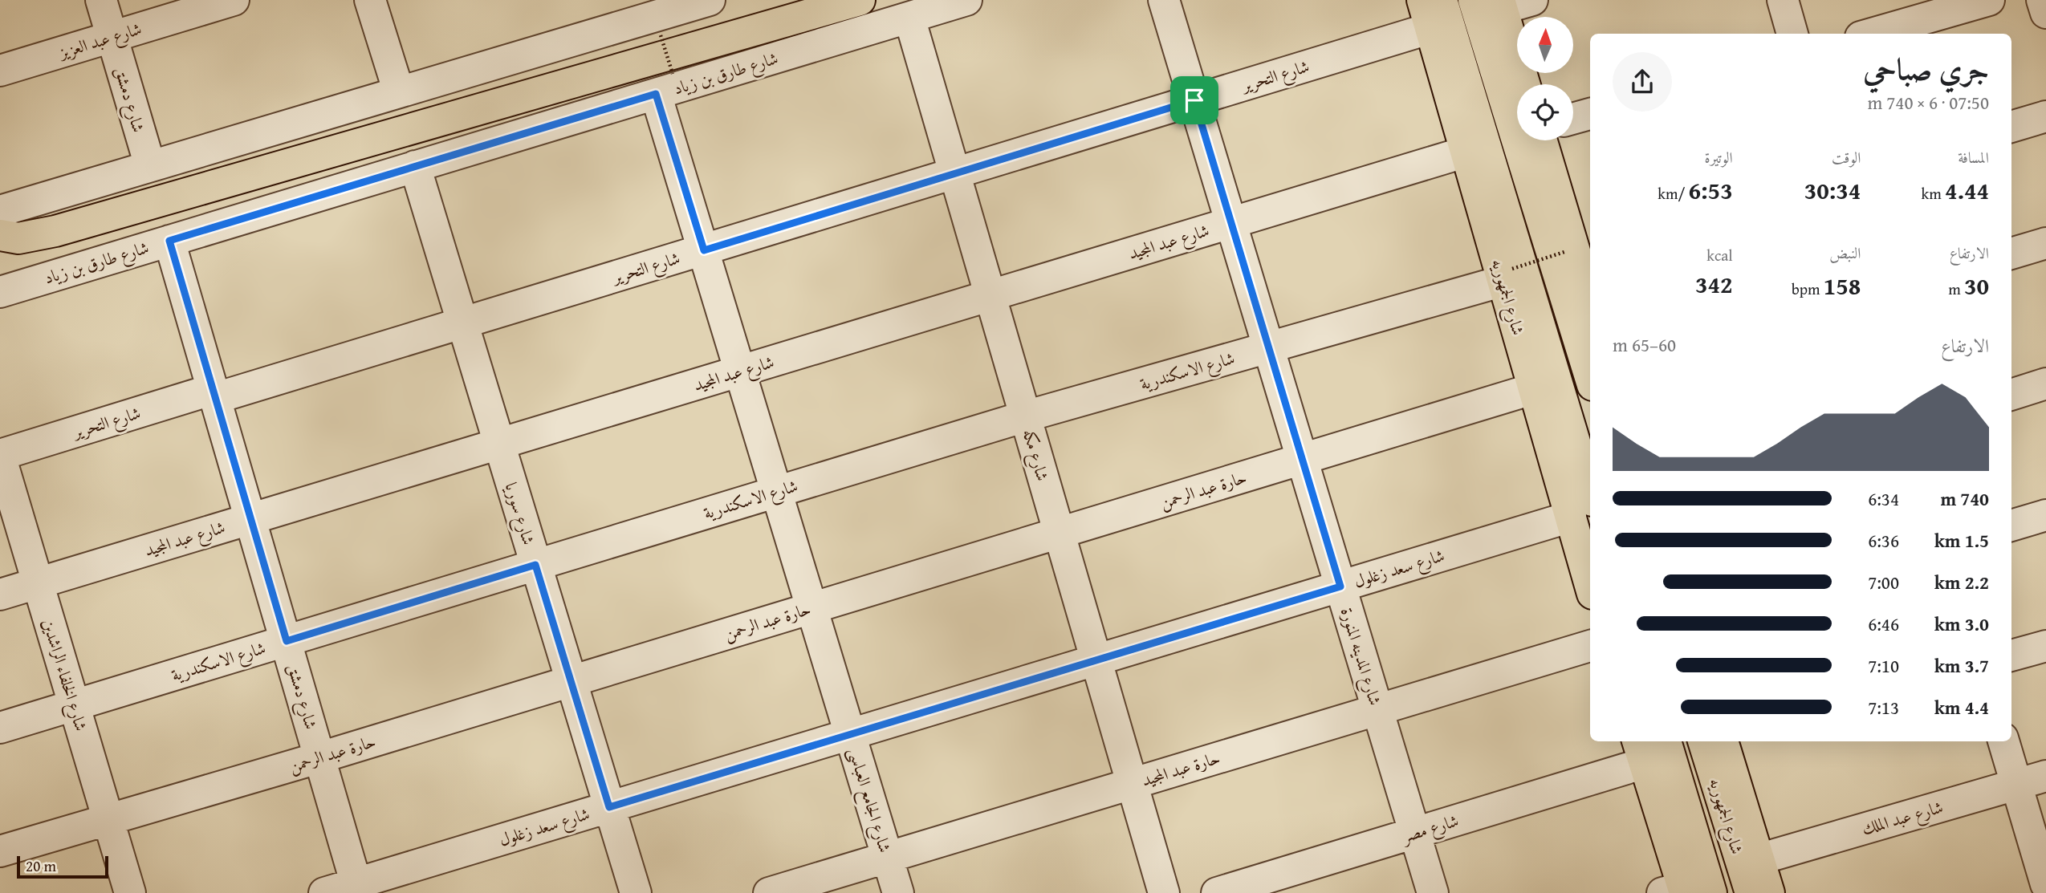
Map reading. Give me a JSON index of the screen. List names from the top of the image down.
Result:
{
  "streets": {
    "main road": ["شارع الجمهوريه"],
    "street": [
      "شارع عبد العزيز",
      "شارع طارق بن زياد",
      "شارع التحرير",
      "شارع دمشق",
      "شارع عبد المجيد",
      "شارع الاسكندرية",
      "شارع مكه",
      "حارة عبد الرحمن",
      "شارع سوريا",
      "شارع سعد زغلول",
      "شارع المدينه المنورة",
      "شارع الخلفاء الراشدين",
      "حارة عبد المجيد",
      "شارع الجامع العباسى",
      "شارع عبد الملك",
      "شارع مصر"
    ]
  },
  "crossings": [
    ["شارع عبد العزيز", "شارع دمشق"],
    ["شارع طارق بن زياد", "شارع دمشق"],
    ["شارع طارق بن زياد", "شارع مكه"],
    ["شارع طارق بن زياد", "شارع سوريا"],
    ["شارع طارق بن زياد", "شارع الجامع العباسى"],
    ["شارع التحرير", "شارع دمشق"],
    ["شارع التحرير", "شارع الجمهوريه"],
    ["شارع التحرير", "شارع مكه"],
    ["شارع التحرير", "شارع سوريا"],
    ["شارع التحرير", "شارع المدينه المنورة"],
    ["شارع التحرير", "شارع الخلفاء الراشدين"],
    ["شارع التحرير", "شارع الجامع العباسى"],
    ["شارع دمشق", "شارع عبد المجيد"],
    ["شارع دمشق", "شارع الاسكندرية"],
    ["شارع دمشق", "حارة عبد الرحمن"],
    ["شارع دمشق", "شارع سعد زغلول"],
    ["شارع عبد المجيد", "شارع الجمهوريه"],
    ["شارع عبد المجيد", "شارع مكه"],
    ["شارع عبد المجيد", "شارع سوريا"],
    ["شارع عبد المجيد", "شارع المدينه المنورة"],
    ["شارع عبد المجيد", "شارع الخلفاء الراشدين"],
    ["شارع عبد المجيد", "شارع الجامع العباسى"],
    ["شارع الجمهوريه", "شارع الاسكندرية"],
    ["شارع الجمهوريه", "حارة عبد الرحمن"],
    ["شارع الجمهوريه", "شارع سعد زغلول"],
    ["شارع الجمهوريه", "شارع عبد الملك"],
    ["شارع الاسكندرية", "شارع مكه"],
    ["شارع الاسكندرية", "شارع سوريا"],
    ["شارع الاسكندرية", "شارع المدينه المنورة"],
    ["شارع الاسكندرية", "شارع الخلفاء الراشدين"],
    ["شارع الاسكندرية", "شارع الجامع العباسى"],
    ["شارع مكه", "حارة عبد الرحمن"],
    ["شارع مكه", "شارع سعد زغلول"],
    ["شارع مكه", "حارة عبد المجيد"],
    ["حارة عبد الرحمن", "شارع سوريا"],
    ["حارة عبد الرحمن", "شارع المدينه المنورة"],
    ["حارة عبد الرحمن", "شارع الخلفاء الراشدين"],
    ["حارة عبد الرحمن", "شارع الجامع العباسى"],
    ["شارع سوريا", "شارع سعد زغلول"],
    ["شارع سعد زغلول", "شارع المدينه المنورة"],
    ["شارع سعد زغلول", "شارع الجامع العباسى"],
    ["شارع المدينه المنورة", "حارة عبد المجيد"],
    ["شارع المدينه المنورة", "شارع مصر"],
    ["حارة عبد المجيد", "شارع الجامع العباسى"]
  ],
  "scale_bar": "20 m",
  "north": "top",
  "page": {
    "heading": ["جري صباحي", "07:50 · 6 × 740 m"],
    "stats": [
      ["المسافة", "4.44 km"],
      ["الوقت", "30:34"],
      ["الوتيرة", "6:53 /km"],
      ["الارتفاع", "30 m"],
      ["النبض", "158 bpm"],
      ["kcal", "342"]
    ],
    "chart": ["الارتفاع", "60–65 m"],
    "list": [
      {
        "name": "740 m",
        "note": "6:34"
      },
      {
        "name": "1.5 km",
        "note": "6:36"
      },
      {
        "name": "2.2 km",
        "note": "7:00"
      },
      {
        "name": "3.0 km",
        "note": "6:46"
      },
      {
        "name": "3.7 km",
        "note": "7:10"
      },
      {
        "name": "4.4 km",
        "note": "7:13"
      }
    ],
    "scale": "20 m"
  }
}
